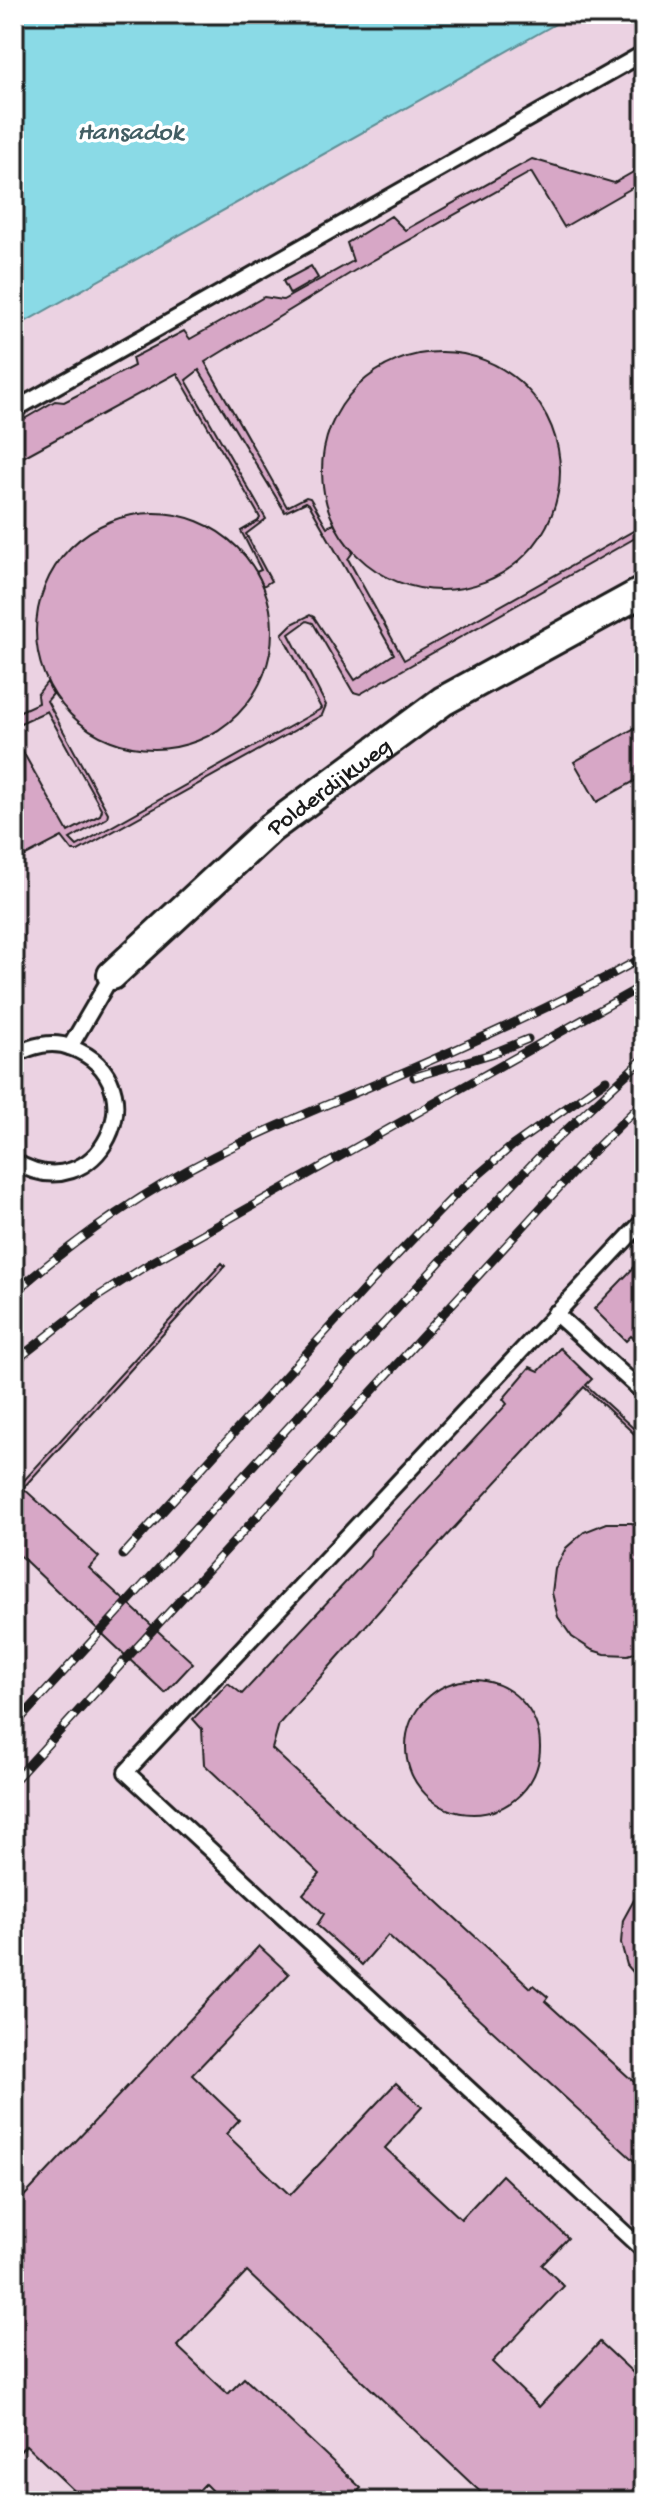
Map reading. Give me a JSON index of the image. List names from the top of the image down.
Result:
{
  "streets": {
    "street": ["Polderdijkweg"]
  },
  "water": ["Hansadok"]
}
